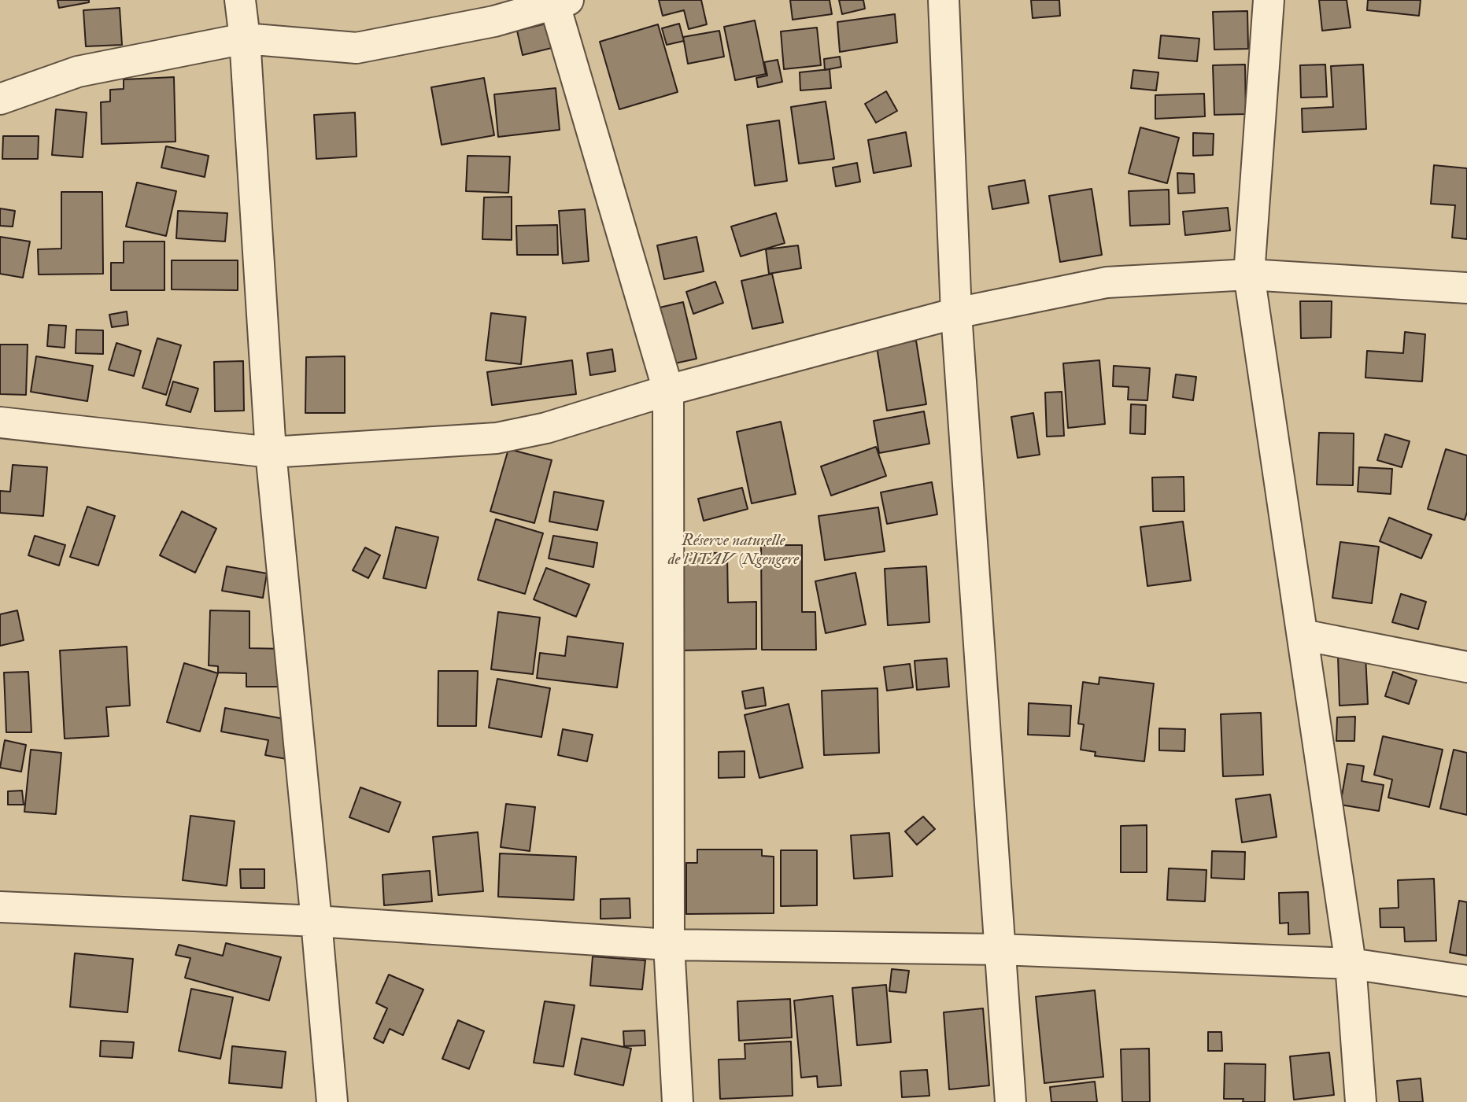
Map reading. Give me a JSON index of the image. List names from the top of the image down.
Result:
{
  "parks": ["Réserve naturelle de l'ITAV (Ngengere"]
}
